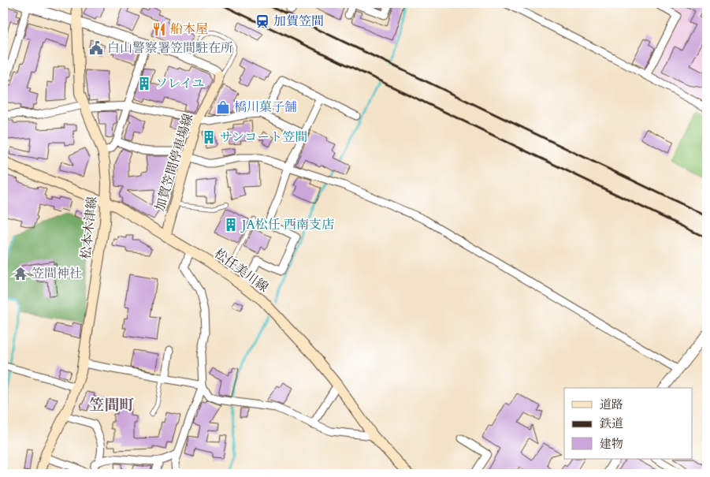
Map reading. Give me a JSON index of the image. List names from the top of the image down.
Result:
{
  "streets": {
    "main road": ["加賀笠間停車場線", "松本木津線", "松任美川線"]
  },
  "crossings": [
    ["加賀笠間停車場線", "松任美川線"],
    ["松本木津線", "松任美川線"]
  ],
  "districts": ["笠間町"],
  "places": {
    "station": ["加賀笠間"],
    "restaurant": ["船本屋"],
    "public building": ["白山警察署笠間駐在所"],
    "building": ["ソレイユ", "サンコート笠間", "JA松任 西南支店"],
    "shop": ["橋川菓子舗"],
    "temple": ["笠間神社"]
  },
  "legend": ["道路", "鉄道", "建物"]
}
